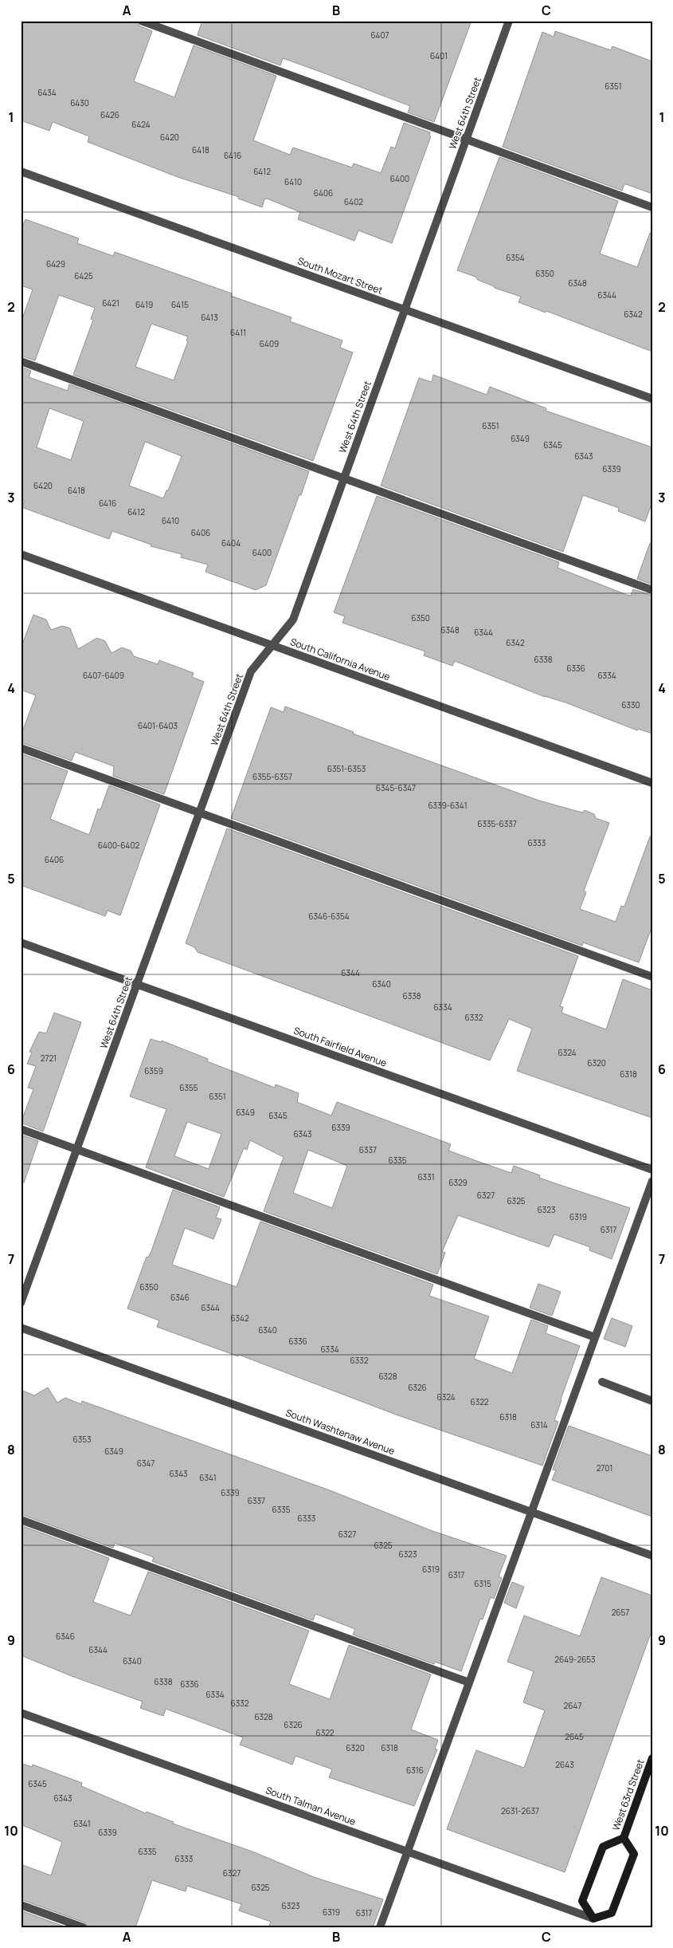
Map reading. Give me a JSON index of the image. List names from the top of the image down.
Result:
{
  "streets": {
    "main road": ["West 63rd Street"],
    "street": [
      "West 64th Street",
      "South Mozart Street",
      "South California Avenue",
      "South Fairfield Avenue",
      "South Washtenaw Avenue",
      "South Talman Avenue"
    ]
  },
  "crossings": [
    ["West 64th Street", "South Mozart Street"],
    ["West 64th Street", "South California Avenue"],
    ["West 64th Street", "South Fairfield Avenue"],
    ["West 63rd Street", "South Talman Avenue"]
  ],
  "house_numbers": [
    "6407",
    "6401",
    "6351",
    "6434",
    "6430",
    "6426",
    "6424",
    "6420",
    "6418",
    "6416",
    "6412",
    "6400",
    "6410",
    "6406",
    "6402",
    "6354",
    "6429",
    "6350",
    "6425",
    "6348",
    "6344",
    "6421",
    "6419",
    "6415",
    "6342",
    "6413",
    "6411",
    "6409",
    "6351",
    "6349",
    "6345",
    "6343",
    "6339",
    "6420",
    "6418",
    "6416",
    "6412",
    "6410",
    "6406",
    "6404",
    "6400",
    "6350",
    "6348",
    "6344",
    "6342",
    "6338",
    "6336",
    "6407-6409",
    "6334",
    "6330",
    "6401-6403",
    "6351-6353",
    "6355-6357",
    "6345-6347",
    "6339-6341",
    "6335-6337",
    "6333",
    "6400-6402",
    "6406",
    "6346-6354",
    "6344",
    "6340",
    "6338",
    "6334",
    "6332",
    "6324",
    "2721",
    "6320",
    "6359",
    "6318",
    "6355",
    "6351",
    "6349",
    "6345",
    "6339",
    "6343",
    "6337",
    "6335",
    "6331",
    "6329",
    "6327",
    "6325",
    "6323",
    "6319",
    "6317",
    "6350",
    "6346",
    "6344",
    "6342",
    "6340",
    "6336",
    "6334",
    "6332",
    "6328",
    "6326",
    "6324",
    "6322",
    "6318",
    "6314",
    "6353",
    "6349",
    "6347",
    "2701",
    "6343",
    "6341",
    "6339",
    "6337",
    "6335",
    "6333",
    "6327",
    "6325",
    "6323",
    "6319",
    "6317",
    "6315",
    "2657",
    "6346",
    "6344",
    "2649-2653",
    "6340",
    "6338",
    "6336",
    "6334",
    "6332",
    "2647",
    "6328",
    "6326",
    "6322",
    "2645",
    "6320",
    "6318",
    "2643",
    "6316",
    "6345",
    "6343",
    "2631-2637",
    "6341",
    "6339",
    "6335",
    "6333",
    "6327",
    "6325",
    "6323",
    "6319",
    "6317"
  ],
  "grid": {
    "columns": ["A", "B", "C"],
    "rows": [
      "1",
      "2",
      "3",
      "4",
      "5",
      "6",
      "7",
      "8",
      "9",
      "10"
    ]
  }
}
